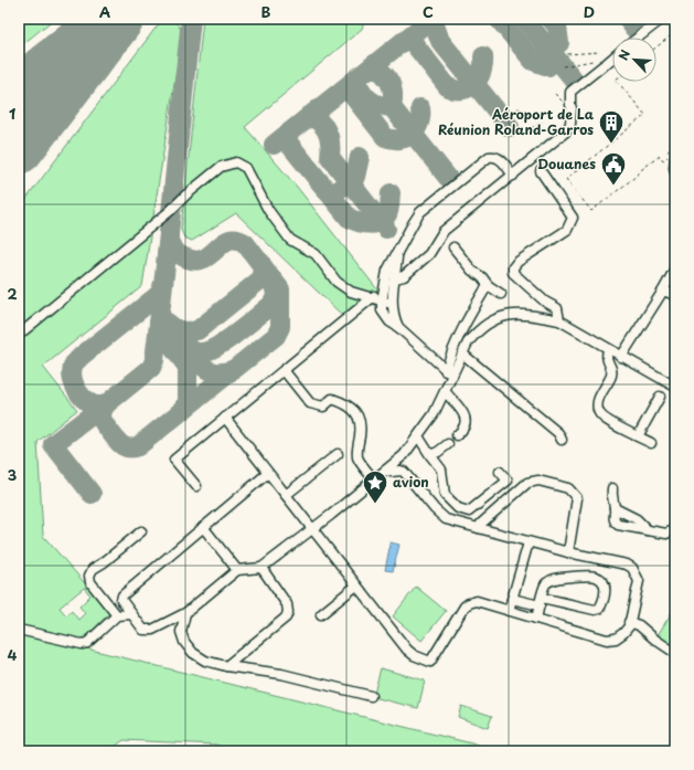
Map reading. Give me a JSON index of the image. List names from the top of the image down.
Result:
{
  "places": {
    "building": ["Aéroport de La Réunion Roland-Garros"],
    "public building": ["Douanes"],
    "place": ["avion"]
  },
  "north": "top left",
  "grid": {
    "columns": [
      "A",
      "B",
      "C",
      "D"
    ],
    "rows": [
      "1",
      "2",
      "3",
      "4"
    ]
  }
}
